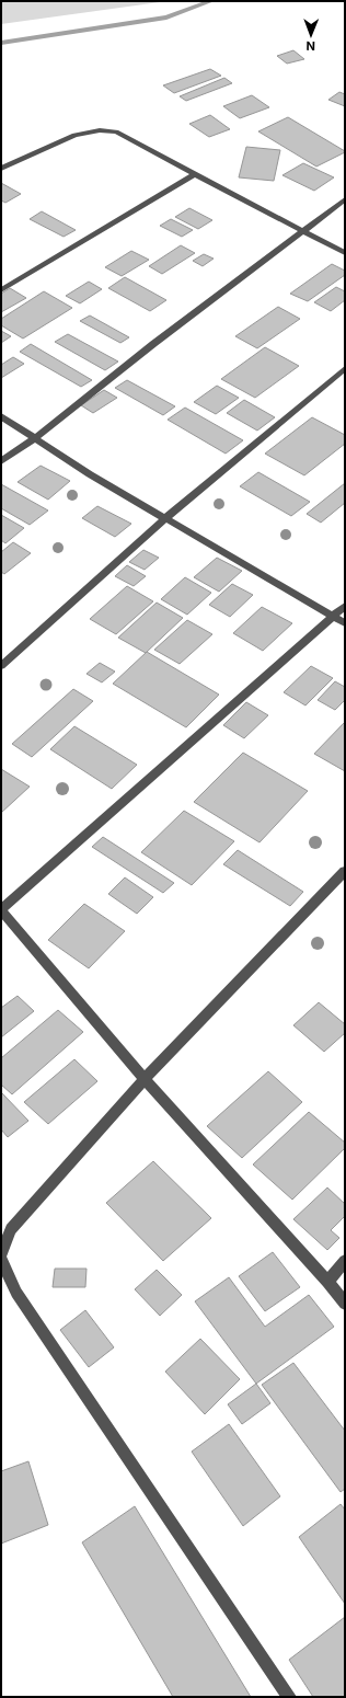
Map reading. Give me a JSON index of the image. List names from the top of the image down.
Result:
{
  "north": "bottom"
}
